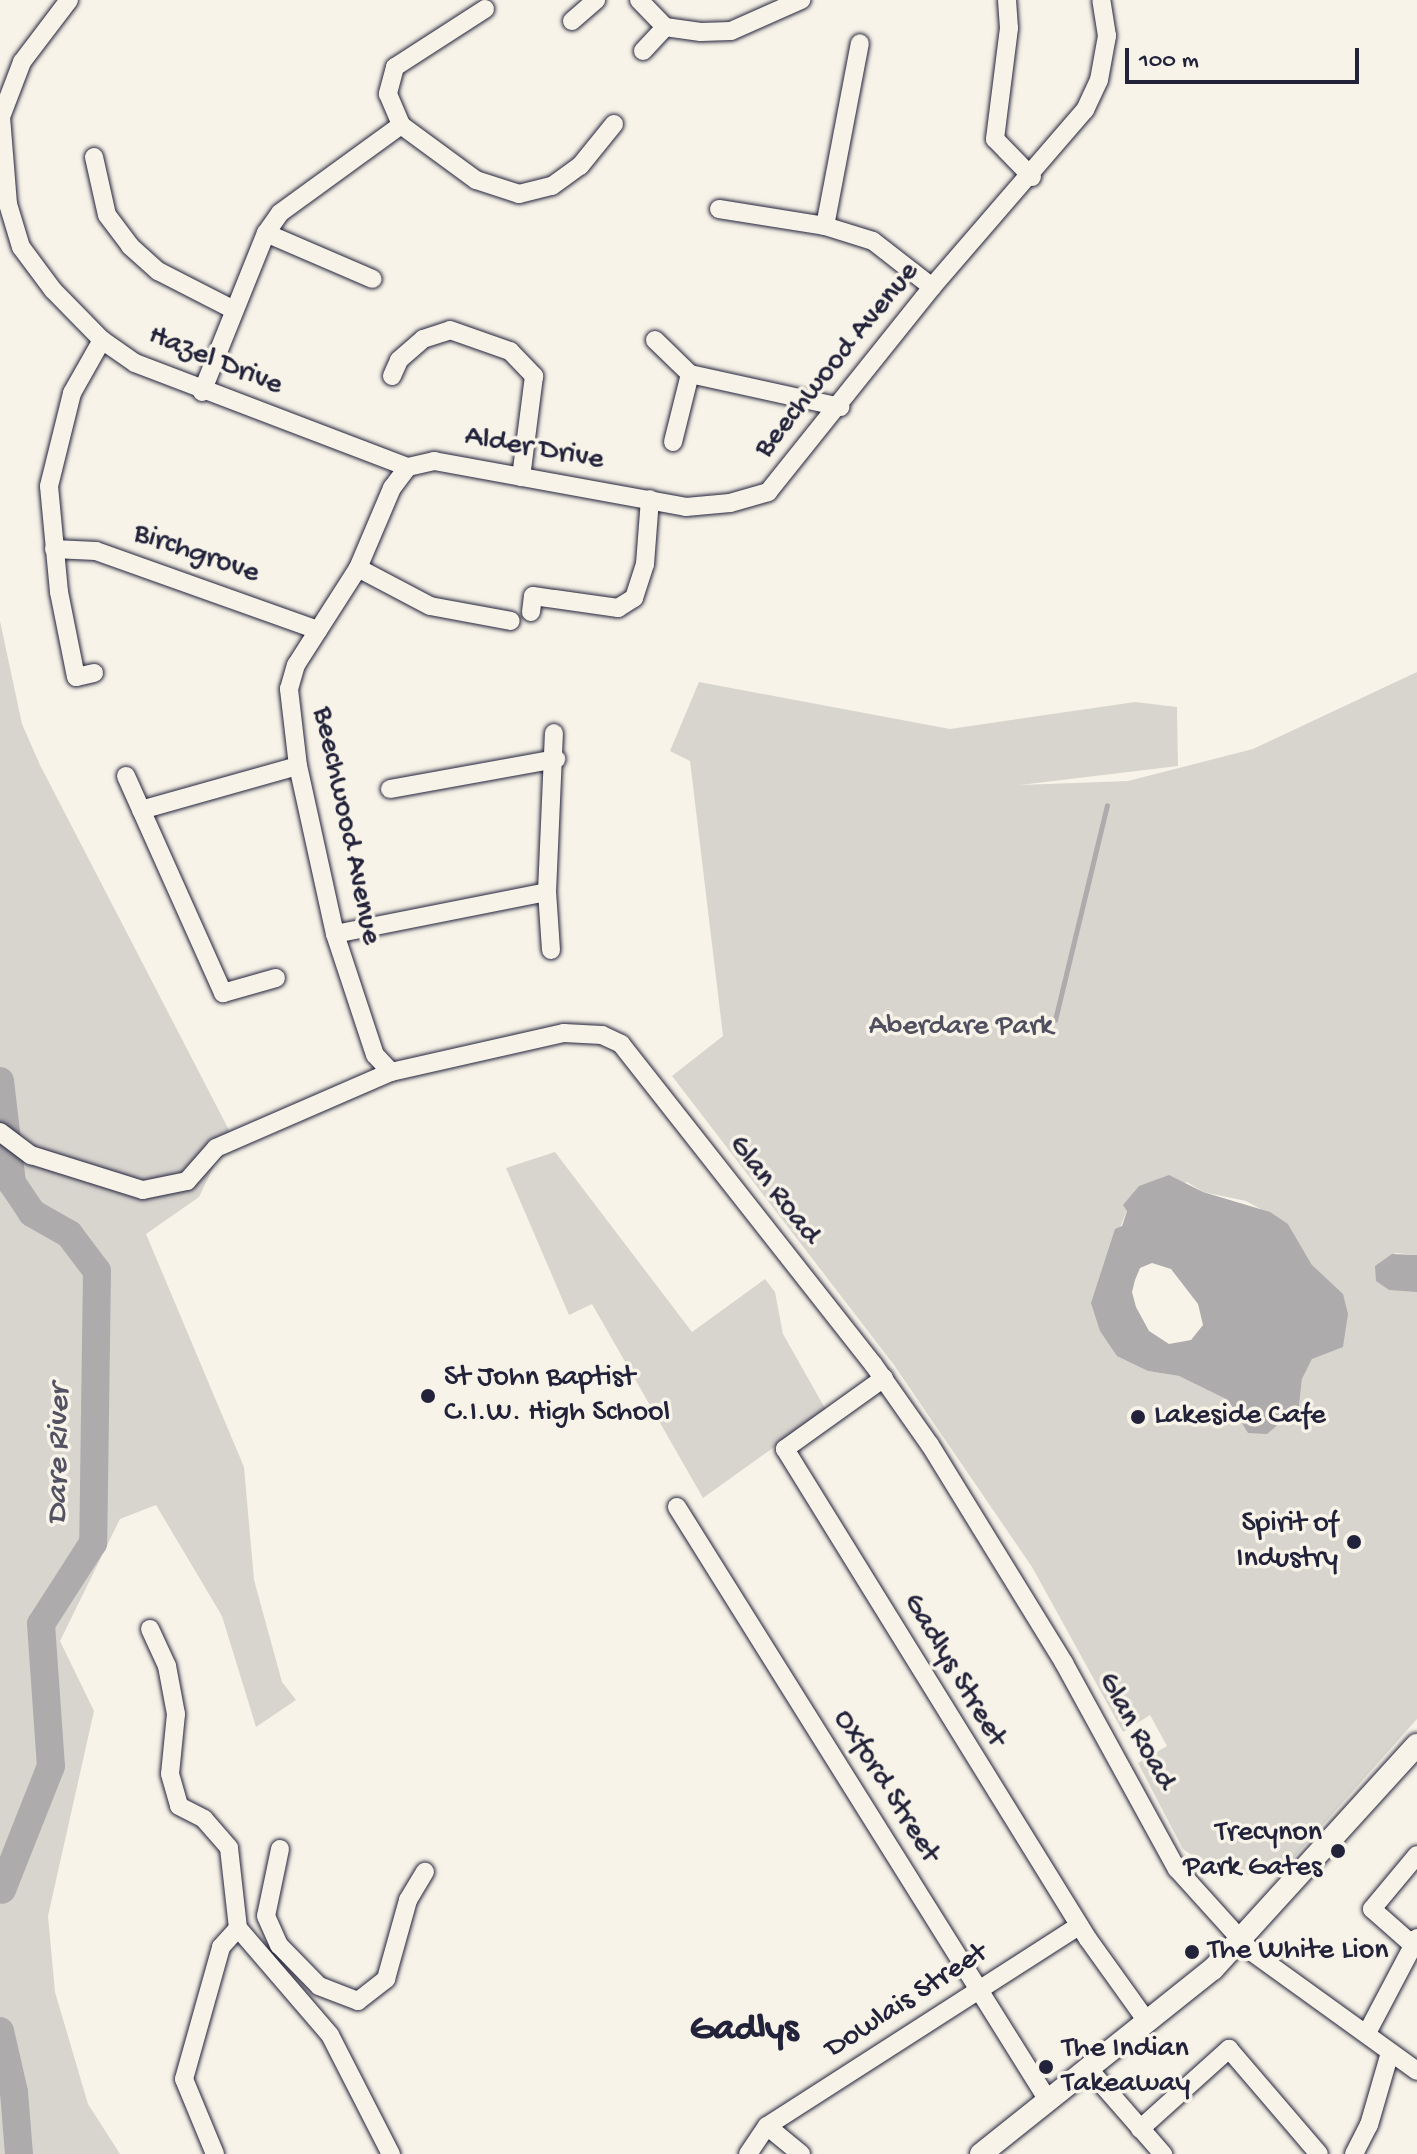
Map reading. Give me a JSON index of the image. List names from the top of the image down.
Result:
{
  "streets": {
    "street": [
      "Beechwood Avenue",
      "Hazel Drive",
      "Alder Drive",
      "Birchgrove",
      "Glan Road",
      "Gadlys Street",
      "Oxford Street",
      "Dowlais Street"
    ]
  },
  "crossings": [
    ["Beechwood Avenue", "Hazel Drive"],
    ["Beechwood Avenue", "Alder Drive"],
    ["Beechwood Avenue", "Birchgrove"],
    ["Beechwood Avenue", "Glan Road"],
    ["Hazel Drive", "Alder Drive"],
    ["Glan Road", "Gadlys Street"],
    ["Gadlys Street", "Dowlais Street"],
    ["Oxford Street", "Dowlais Street"]
  ],
  "districts": ["Gadlys"],
  "water": ["Dare River"],
  "parks": ["Aberdare Park"],
  "places": [
    "St John Baptist C.I.W. High School",
    "Lakeside Cafe",
    "Spirit of Industry",
    "Trecynon Park Gates",
    "The White Lion",
    "The Indian Takeaway"
  ],
  "scale_bar": "100 m"
}
